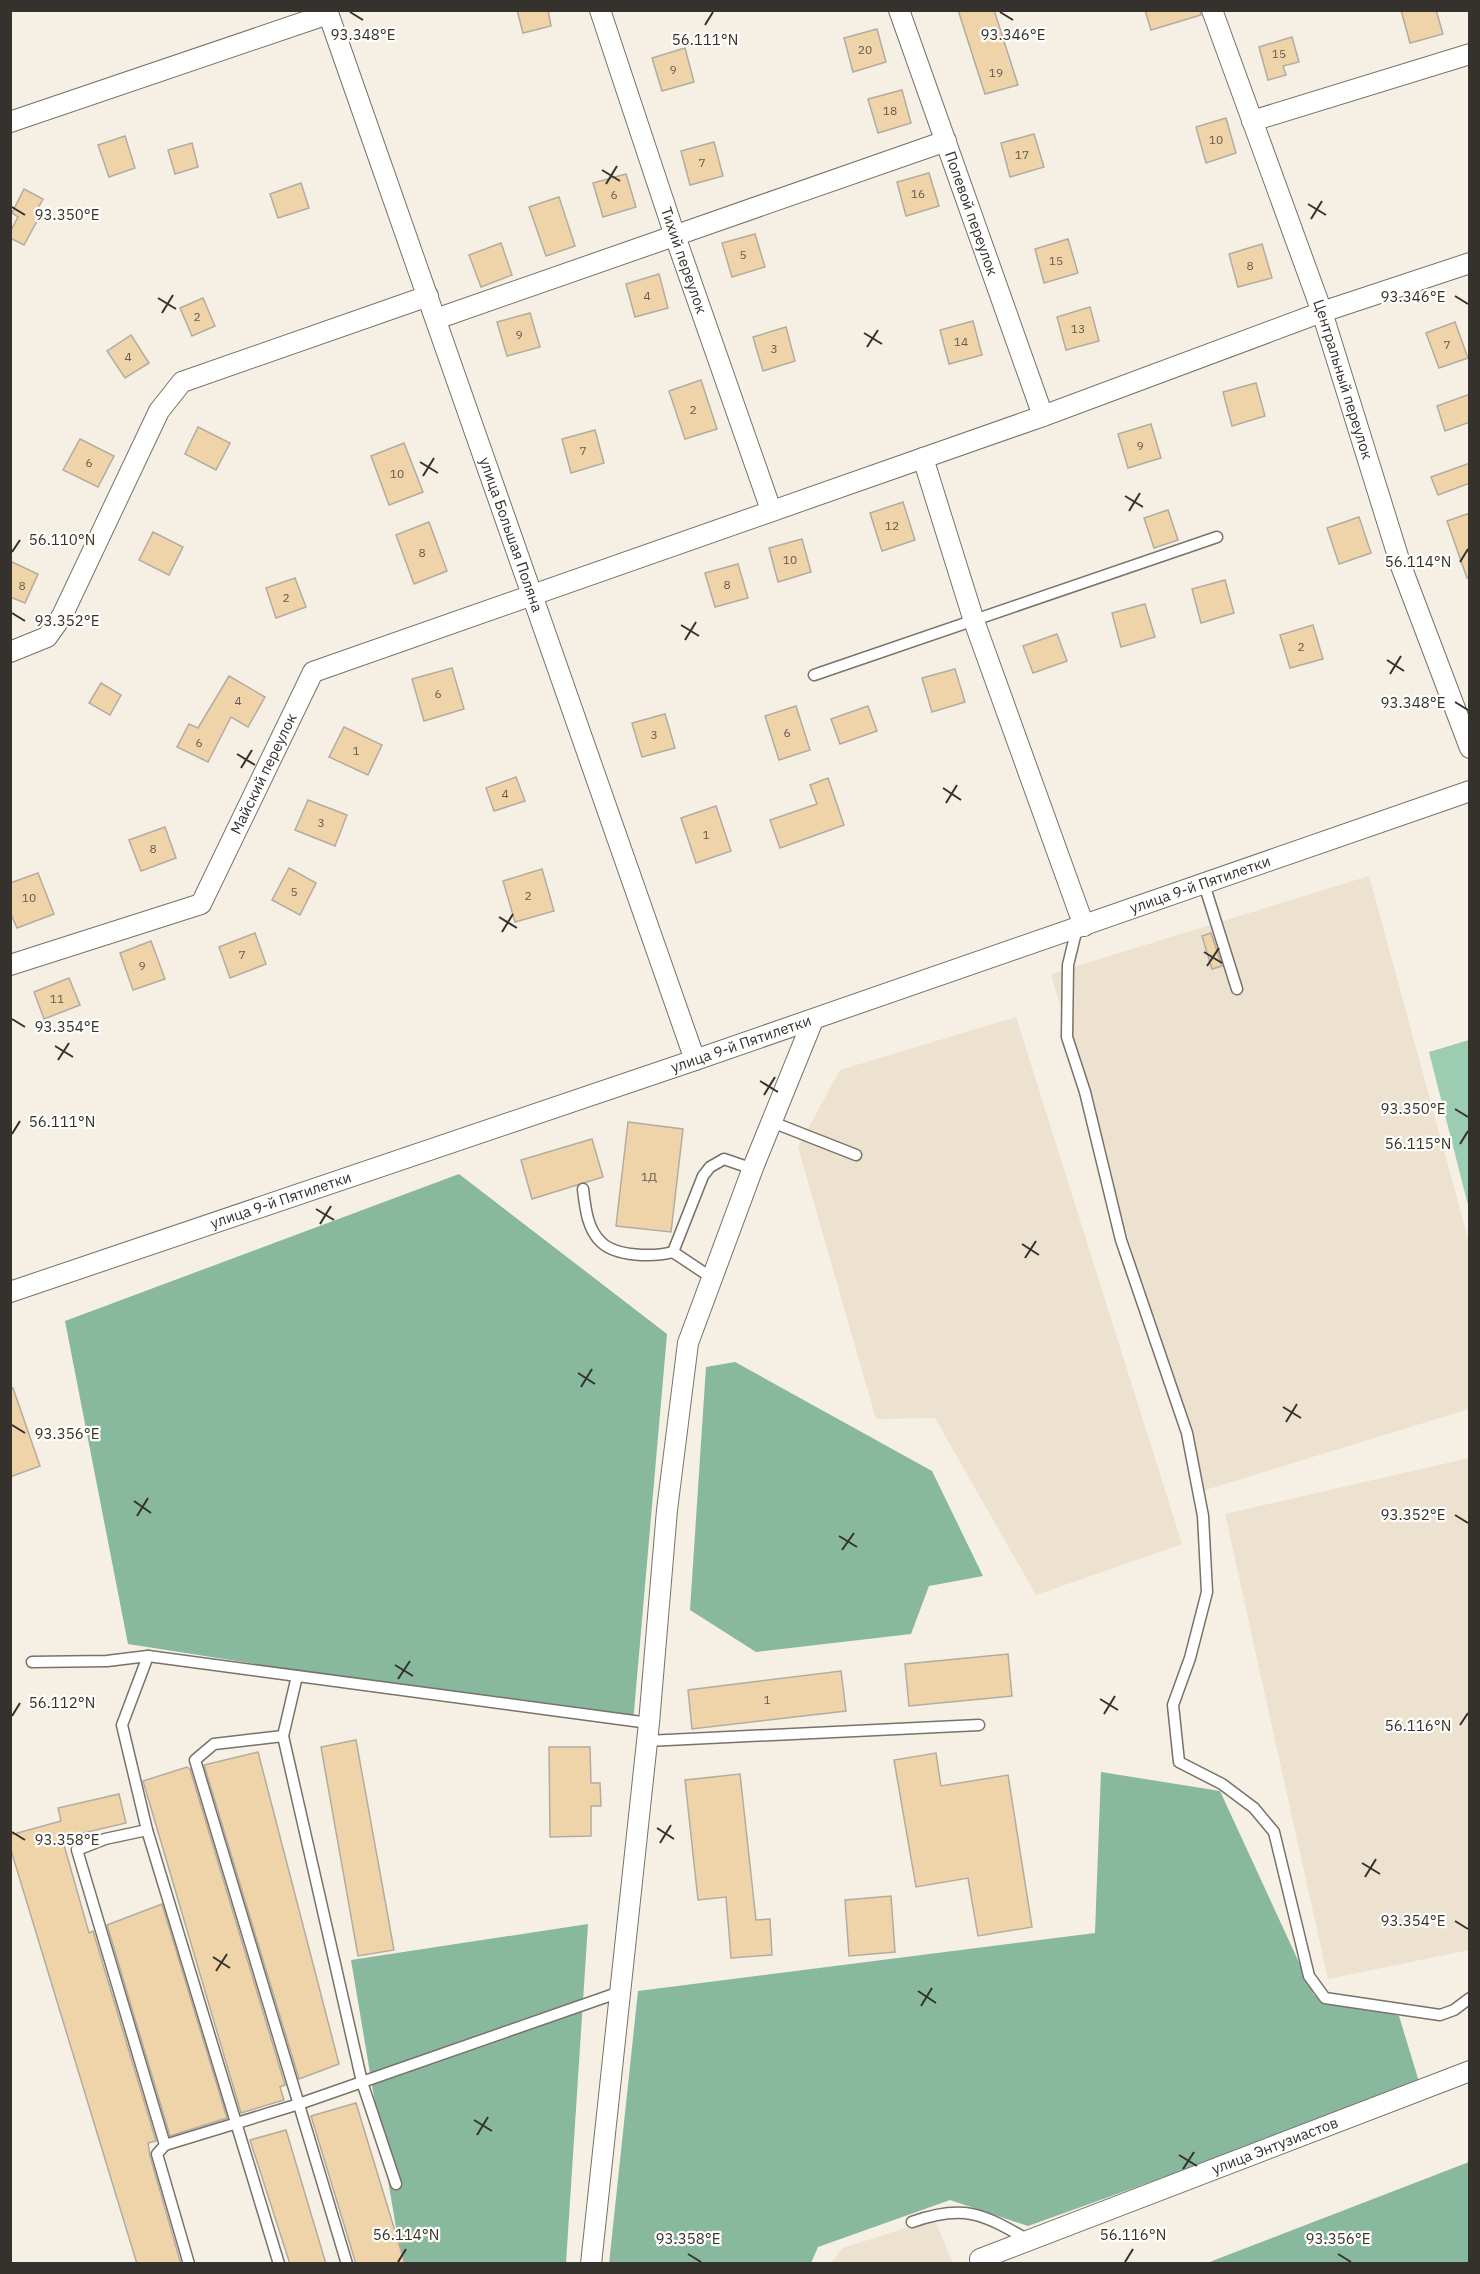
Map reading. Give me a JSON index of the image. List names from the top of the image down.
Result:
{
  "streets": {
    "street": [
      "Полевой переулок",
      "Тихий переулок",
      "Центральный переулок",
      "улица Большая Поляна",
      "Майский переулок",
      "улица 9-й Пятилетки",
      "улица Энтузиастов"
    ]
  },
  "crossings": [
    ["Полевой переулок", "Майский переулок"],
    ["Тихий переулок", "Майский переулок"],
    ["Центральный переулок", "Майский переулок"],
    ["улица Большая Поляна", "Майский переулок"],
    ["улица Большая Поляна", "улица 9-й Пятилетки"]
  ],
  "house_numbers": [
    "20",
    "15",
    "9",
    "19",
    "18",
    "10",
    "17",
    "7",
    "16",
    "6",
    "5",
    "15",
    "8",
    "4",
    "2",
    "13",
    "9",
    "14",
    "7",
    "3",
    "4",
    "2",
    "9",
    "7",
    "6",
    "10",
    "12",
    "8",
    "10",
    "8",
    "8",
    "2",
    "2",
    "6",
    "4",
    "6",
    "3",
    "6",
    "1",
    "4",
    "3",
    "1",
    "8",
    "5",
    "2",
    "10",
    "7",
    "9",
    "11",
    "1Д",
    "1"
  ],
  "coordinates": [
    "93.346°E",
    "93.348°E",
    "56.111°N",
    "93.350°E",
    "56.110°N",
    "56.114°N",
    "93.352°E",
    "93.354°E",
    "56.115°N",
    "93.356°E",
    "56.112°N",
    "56.116°N",
    "93.358°E"
  ]
}
